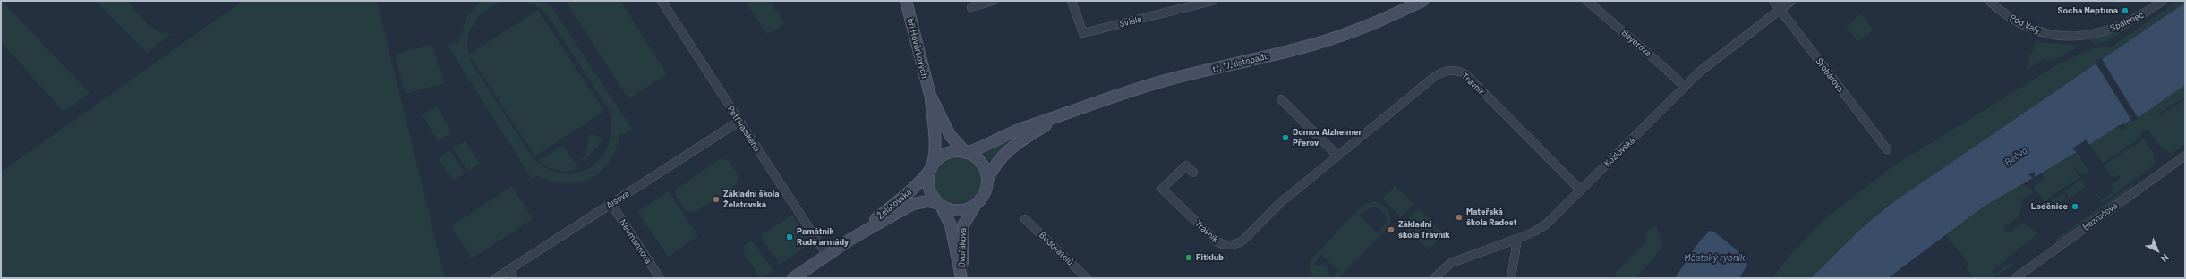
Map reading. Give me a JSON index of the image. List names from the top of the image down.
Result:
{
  "streets": {
    "main road": [
      "bří Hovůrkových",
      "tř. 17. listopadu",
      "Želatovská",
      "Dvořákova"
    ],
    "street": [
      "Svisle",
      "Spálenec",
      "Pod Valy",
      "Bayerova",
      "Šrobárova",
      "Trávník",
      "Petřivalského",
      "Kozlovská",
      "Alšova",
      "Bezručova",
      "Neumannova",
      "Budovatelů"
    ]
  },
  "crossings": [
    ["Spálenec", "Pod Valy"],
    ["Bayerova", "Kozlovská"],
    ["bří Hovůrkových", "tř. 17. listopadu"],
    ["bří Hovůrkových", "Želatovská"],
    ["bří Hovůrkových", "Dvořákova"],
    ["tř. 17. listopadu", "Želatovská"],
    ["tř. 17. listopadu", "Dvořákova"],
    ["Šrobárova", "Kozlovská"],
    ["Trávník", "Kozlovská"],
    ["Petřivalského", "Alšova"],
    ["Petřivalského", "Želatovská"],
    ["Alšova", "Neumannova"],
    ["Želatovská", "Dvořákova"]
  ],
  "water": ["Bečva", "Městský rybník"],
  "places": [
    "Socha Neptuna",
    "Domov Alzheimer Přerov",
    "Základní škola Želatovská",
    "Loděnice",
    "Mateřská škola Radost",
    "Základní škola Trávník",
    "Památník Rudé armády",
    "Fitklub"
  ],
  "north": "bottom right"
}
